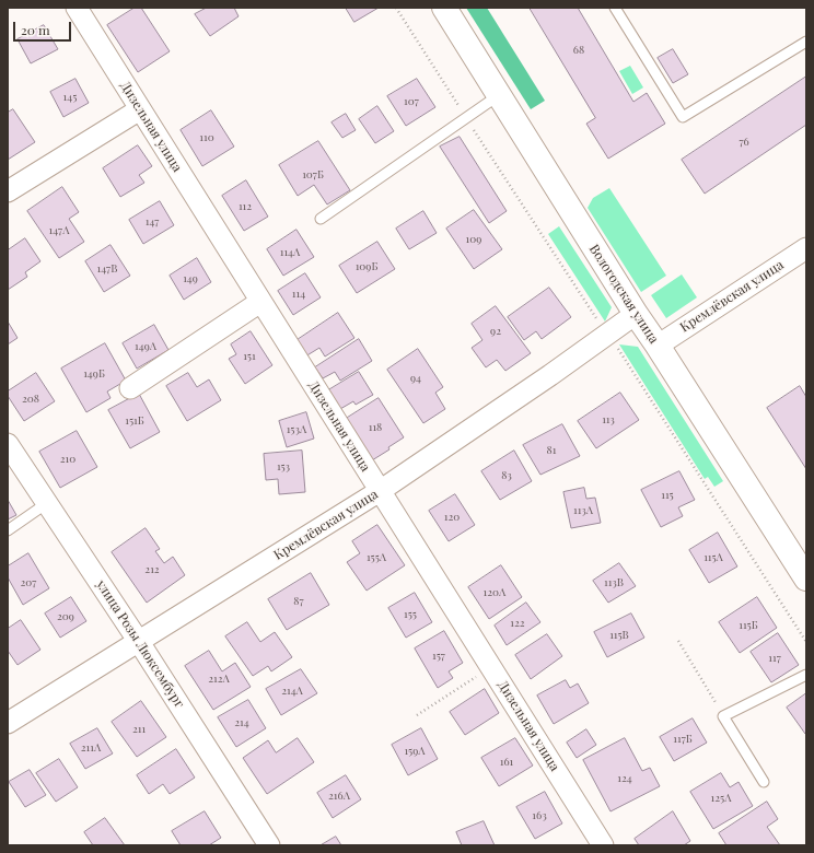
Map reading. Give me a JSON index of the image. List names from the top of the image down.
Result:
{
  "streets": {
    "main road": ["Вологодская улица"],
    "street": ["Дизельная улица", "Кремлёвская улица", "улица Розы Люксембург"]
  },
  "crossings": [
    ["Дизельная улица", "Кремлёвская улица"],
    ["Вологодская улица", "Кремлёвская улица"],
    ["Кремлёвская улица", "улица Розы Люксембург"]
  ],
  "house_numbers": [
    "68",
    "145",
    "107",
    "110",
    "76",
    "107Б",
    "112",
    "147",
    "147А",
    "109",
    "114А",
    "109Б",
    "147В",
    "149",
    "114",
    "92",
    "149А",
    "151",
    "149Б",
    "94",
    "208",
    "113",
    "151Б",
    "118",
    "153А",
    "81",
    "210",
    "153",
    "83",
    "115",
    "113А",
    "120",
    "155А",
    "115А",
    "212",
    "207",
    "113В",
    "120А",
    "87",
    "155",
    "209",
    "122",
    "115Б",
    "115В",
    "157",
    "117",
    "212А",
    "214А",
    "214",
    "211",
    "117Б",
    "211А",
    "159А",
    "161",
    "124",
    "216А",
    "125А",
    "163"
  ],
  "scale_bar": "20 m"
}
